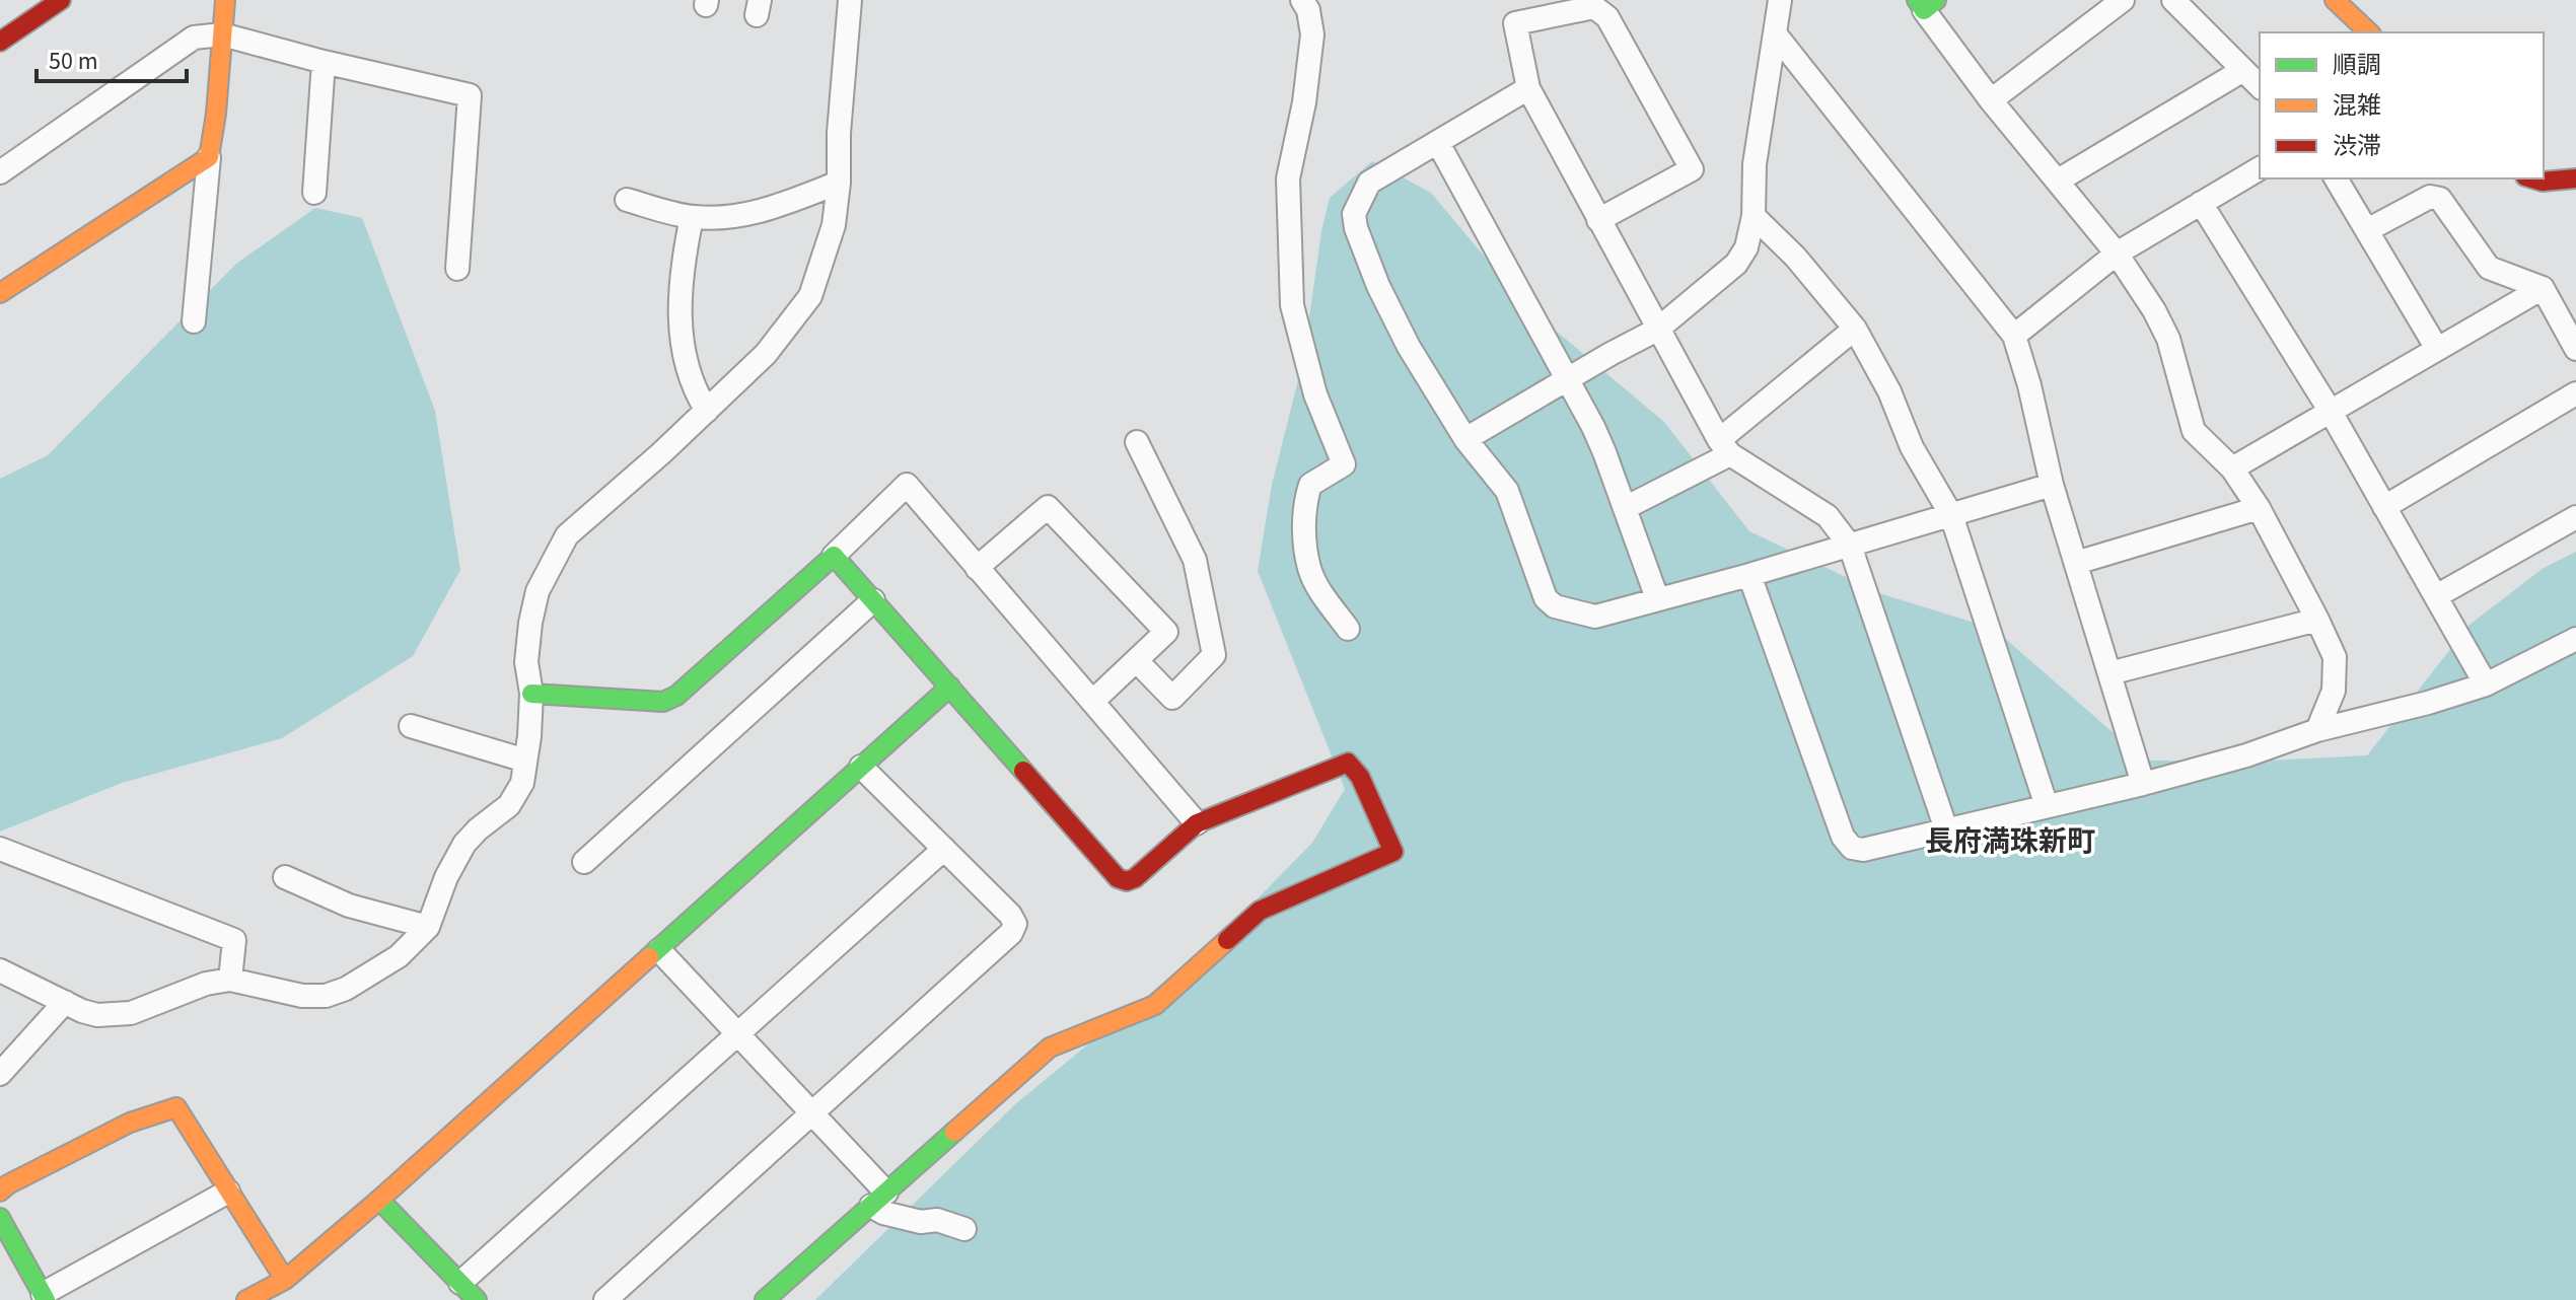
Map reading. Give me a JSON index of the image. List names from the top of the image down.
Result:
{
  "districts": ["長府満珠新町"],
  "legend": ["順調", "混雑", "渋滞"],
  "scale_bar": "50 m"
}
